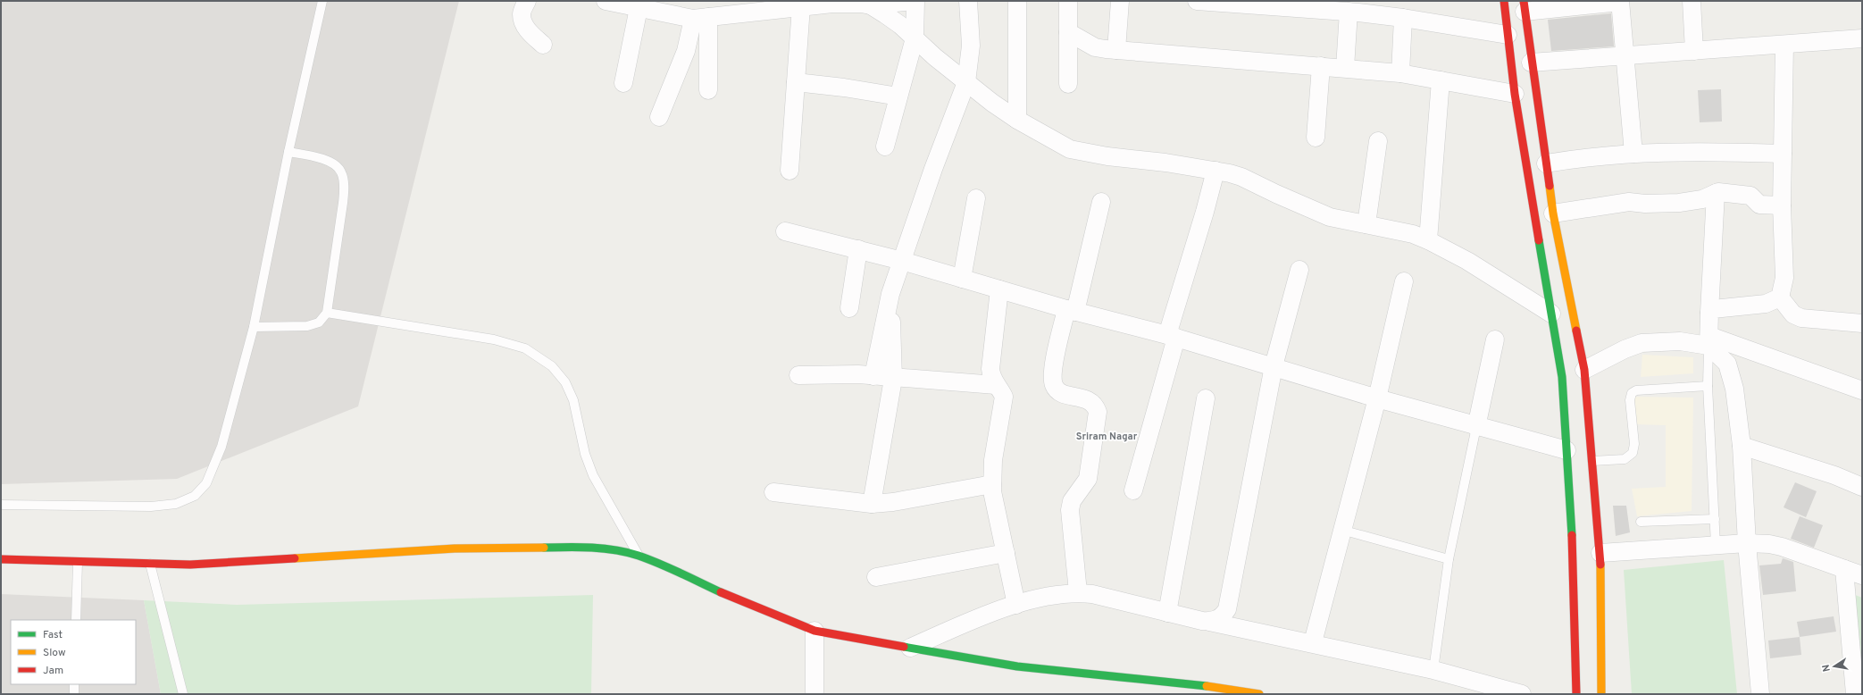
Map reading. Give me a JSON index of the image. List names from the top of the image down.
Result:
{
  "districts": ["Sriram Nagar"],
  "legend": ["Fast", "Slow", "Jam"],
  "north": "left"
}
